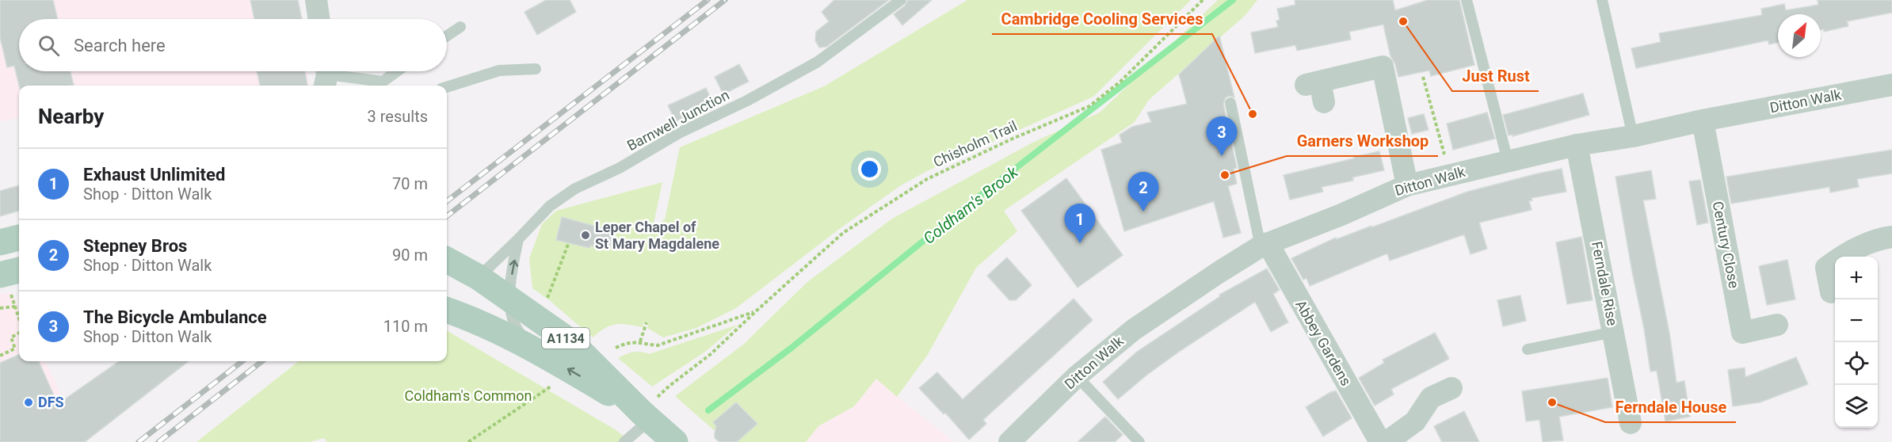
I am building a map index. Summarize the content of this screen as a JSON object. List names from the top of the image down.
{
  "streets": {
    "main road": ["A1134"],
    "street": [
      "Ditton Walk",
      "Century Close",
      "Ferndale Rise",
      "Abbey Gardens"
    ],
    "lane": ["Barnwell Junction"],
    "path": ["Chisholm Trail"]
  },
  "crossings": [
    ["Ditton Walk", "Century Close"],
    ["Ditton Walk", "Ferndale Rise"],
    ["Ditton Walk", "Abbey Gardens"],
    ["Barnwell Junction", "A1134"],
    ["Chisholm Trail", "A1134"]
  ],
  "water": ["Coldham's Brook"],
  "parks": ["Coldham's Common"],
  "places": [
    "Just Rust",
    "Cambridge Cooling Services",
    "Garners Workshop",
    "Leper Chapel of St Mary Magdalene",
    "DFS",
    "Ferndale House"
  ],
  "north": "top right",
  "page": {
    "search": "Search here",
    "heading": ["Nearby", "3 results"],
    "pins": ["3", "2", "1"],
    "list": [
      {
        "mark": "1",
        "name": "Exhaust Unlimited",
        "note": "Shop · Ditton Walk",
        "value": "70 m"
      },
      {
        "mark": "2",
        "name": "Stepney Bros",
        "note": "Shop · Ditton Walk",
        "value": "90 m"
      },
      {
        "mark": "3",
        "name": "The Bicycle Ambulance",
        "note": "Shop · Ditton Walk",
        "value": "110 m"
      }
    ],
    "map_buttons": ["+", "−"]
  }
}
